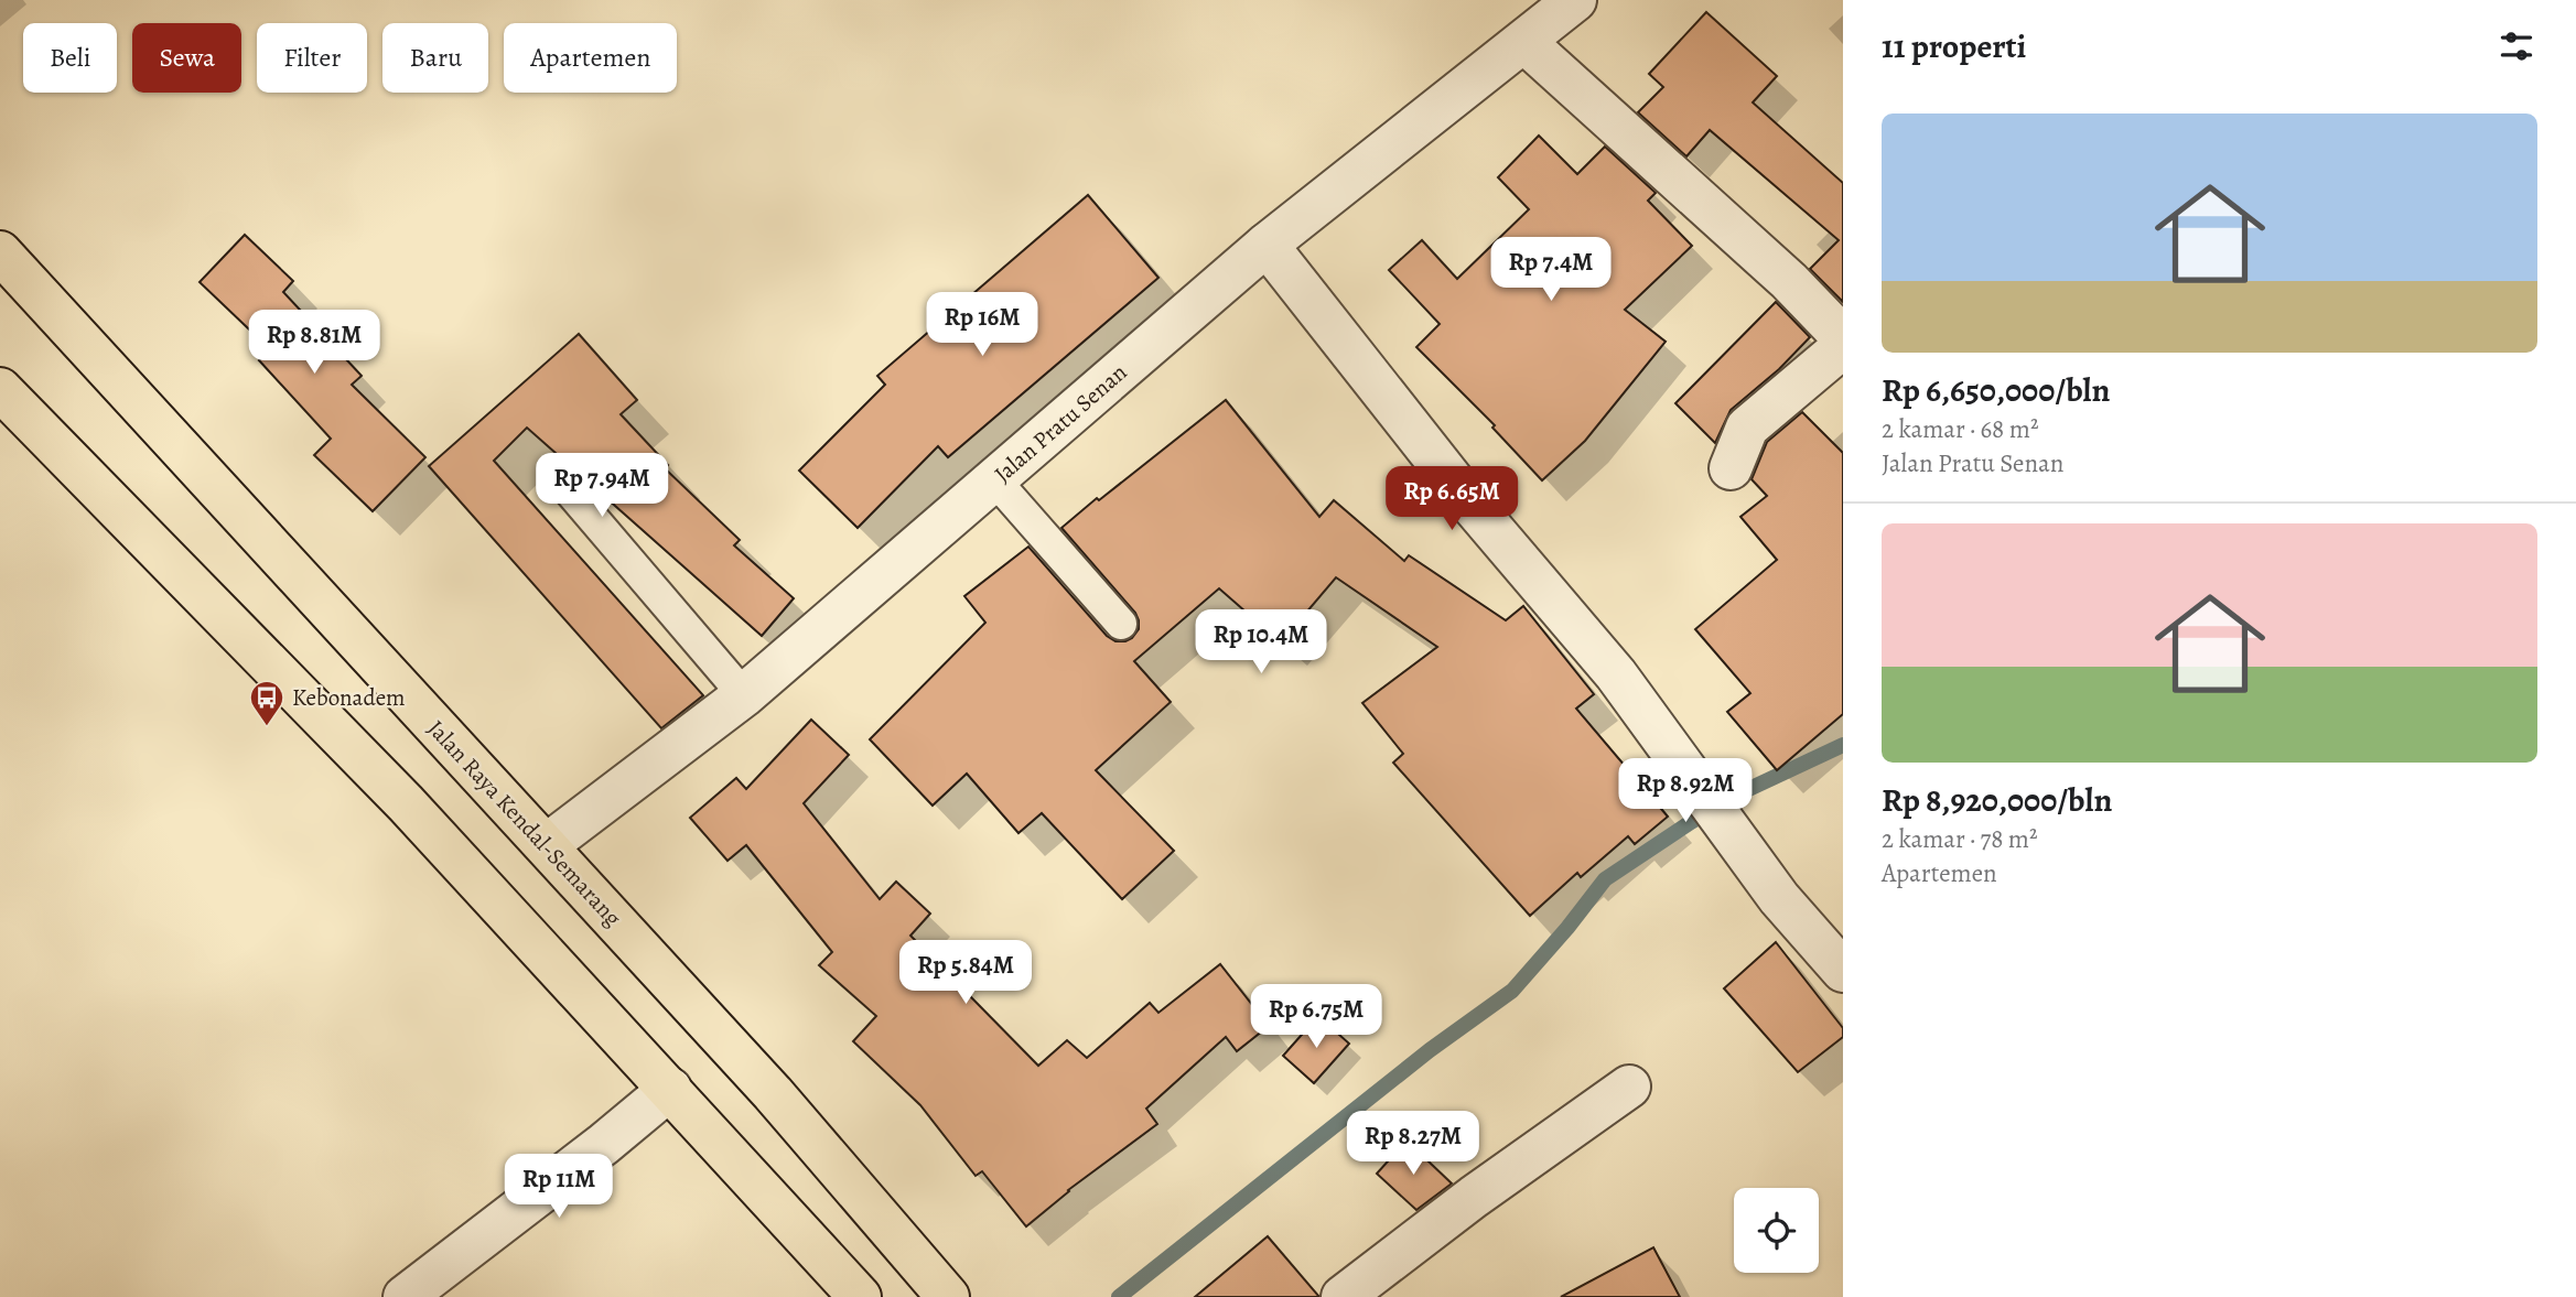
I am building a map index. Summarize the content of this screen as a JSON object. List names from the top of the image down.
{
  "streets": {
    "highway": ["Jalan Raya Kendal-Semarang"],
    "street": ["Jalan Pratu Senan"]
  },
  "crossings": [
    ["Jalan Pratu Senan", "Jalan Raya Kendal-Semarang"]
  ],
  "places": {
    "bus stop": ["Kebonadem"]
  },
  "page": {
    "heading": "11 properti",
    "chip": [
      "Beli",
      "Sewa",
      "Filter",
      "Baru",
      "Apartemen"
    ],
    "list": [
      {
        "name": "Rp 6,650,000/bln",
        "note": "2 kamar · 68 m² · Jalan Pratu Senan"
      },
      {
        "name": "Rp 8,920,000/bln",
        "note": "2 kamar · 78 m² · Apartemen"
      }
    ],
    "price": [
      "Rp 7.4M",
      "Rp 16M",
      "Rp 8.81M",
      "Rp 7.94M",
      "Rp 6.65M",
      "Rp 10.4M",
      "Rp 8.92M",
      "Rp 5.84M",
      "Rp 6.75M",
      "Rp 8.27M",
      "Rp 11M"
    ]
  }
}
